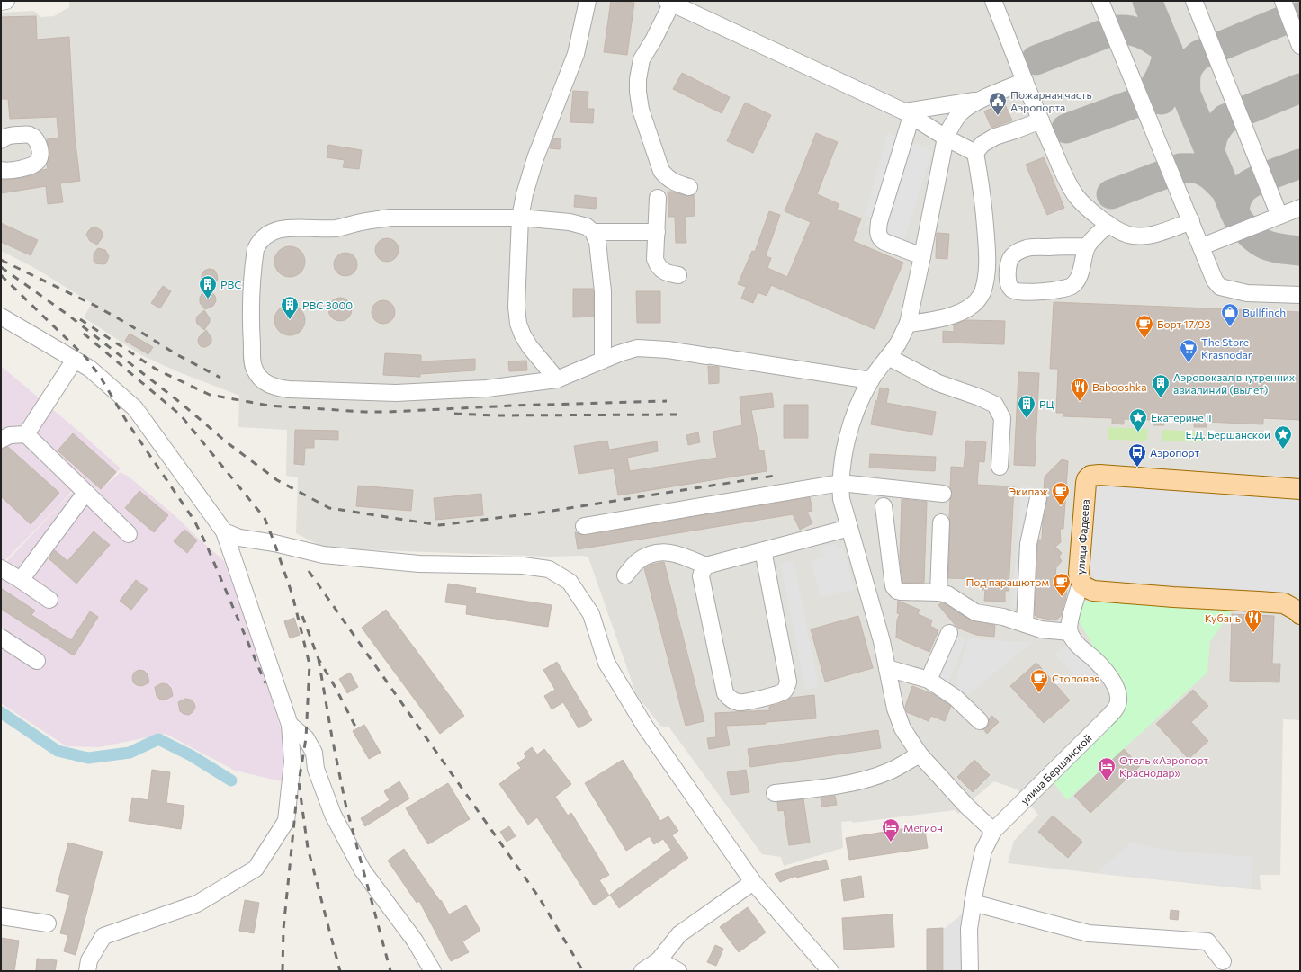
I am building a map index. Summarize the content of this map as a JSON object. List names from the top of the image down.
{
  "streets": {
    "main road": ["улица Фадеева"],
    "street": ["улица Бершанской"]
  },
  "places": {
    "public building": ["Пожарная часть Аэропорта"],
    "building": [
      "РВС",
      "РВС 3000",
      "Аэровокзал внутренних авиалиний (вылет)",
      "РЦ"
    ],
    "shop": ["Bullfinch"],
    "cafe": [
      "Борт 17/93",
      "Экипаж",
      "Под парашютом",
      "Столовая"
    ],
    "supermarket": ["The Store Krasnodar"],
    "restaurant": ["Babooshka", "Кубань"],
    "place": ["Екатерине II", "Е.Д. Бершанской"],
    "bus stop": ["Аэропорт"],
    "hotel": ["Отель «Аэропорт Краснодар»", "Мегион"]
  }
}
